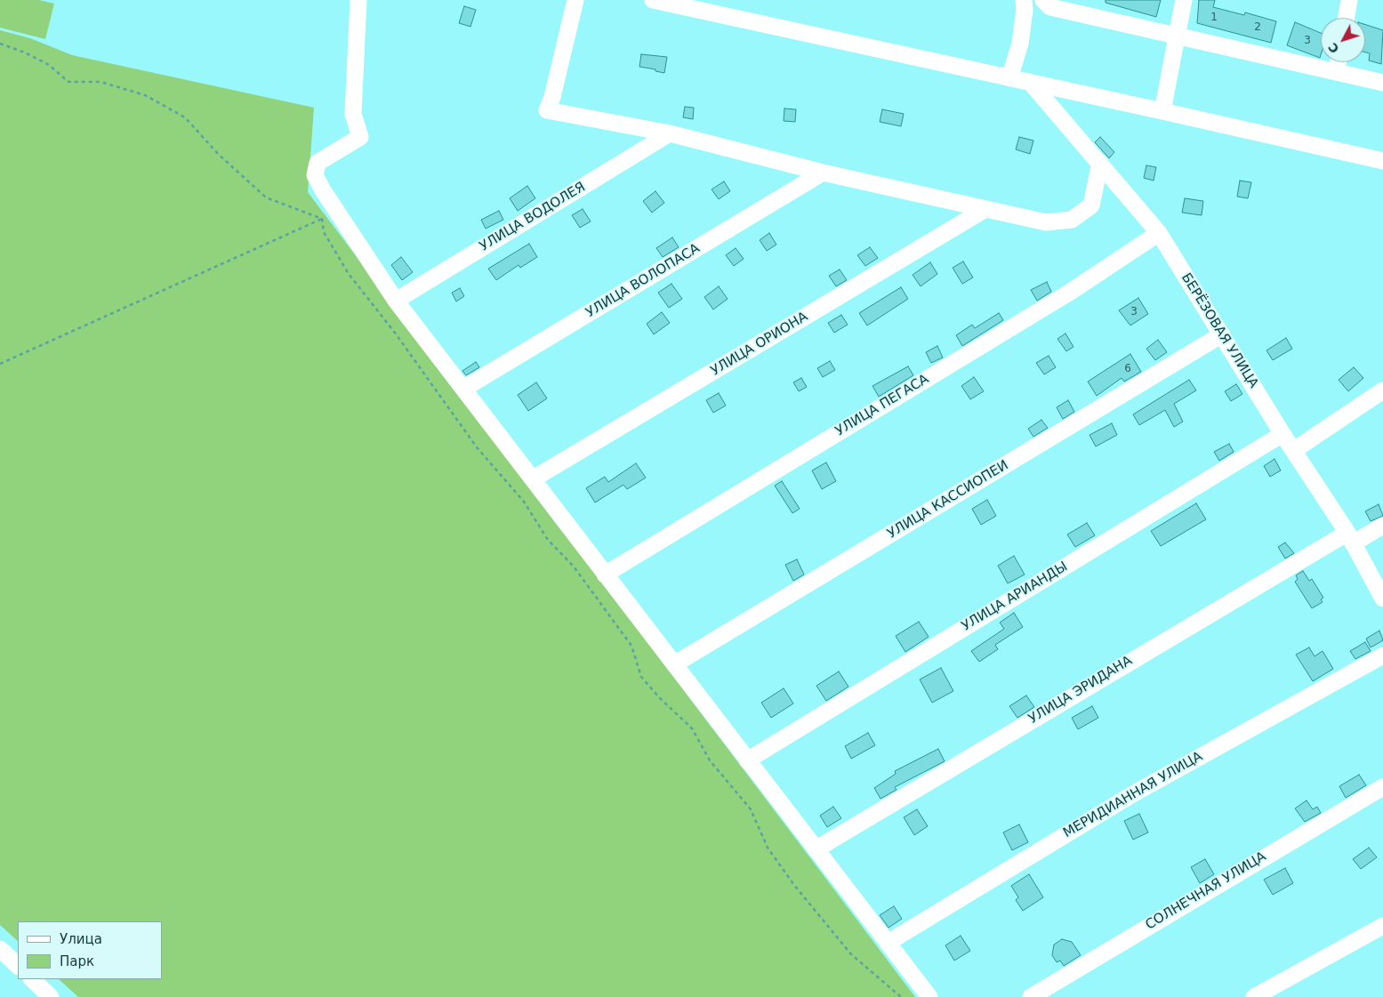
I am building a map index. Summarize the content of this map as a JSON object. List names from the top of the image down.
{
  "streets": {
    "street": [
      "УЛИЦА ВОДОЛЕЯ",
      "УЛИЦА ВОЛОПАСА",
      "БЕРЁЗОВАЯ УЛИЦА",
      "УЛИЦА ОРИОНА",
      "УЛИЦА ПЕГАСА",
      "УЛИЦА КАССИОПЕИ",
      "УЛИЦА АРИАНДЫ",
      "УЛИЦА ЭРИДАНА",
      "МЕРИДИАННАЯ УЛИЦА",
      "СОЛНЕЧНАЯ УЛИЦА"
    ]
  },
  "crossings": [
    ["БЕРЁЗОВАЯ УЛИЦА", "УЛИЦА ПЕГАСА"],
    ["БЕРЁЗОВАЯ УЛИЦА", "УЛИЦА КАССИОПЕИ"],
    ["БЕРЁЗОВАЯ УЛИЦА", "УЛИЦА АРИАНДЫ"],
    ["БЕРЁЗОВАЯ УЛИЦА", "УЛИЦА ЭРИДАНА"]
  ],
  "house_numbers": [
    "1",
    "2",
    "3",
    "3",
    "6"
  ],
  "legend": ["Улица", "Парк"],
  "north": "bottom left"
}
